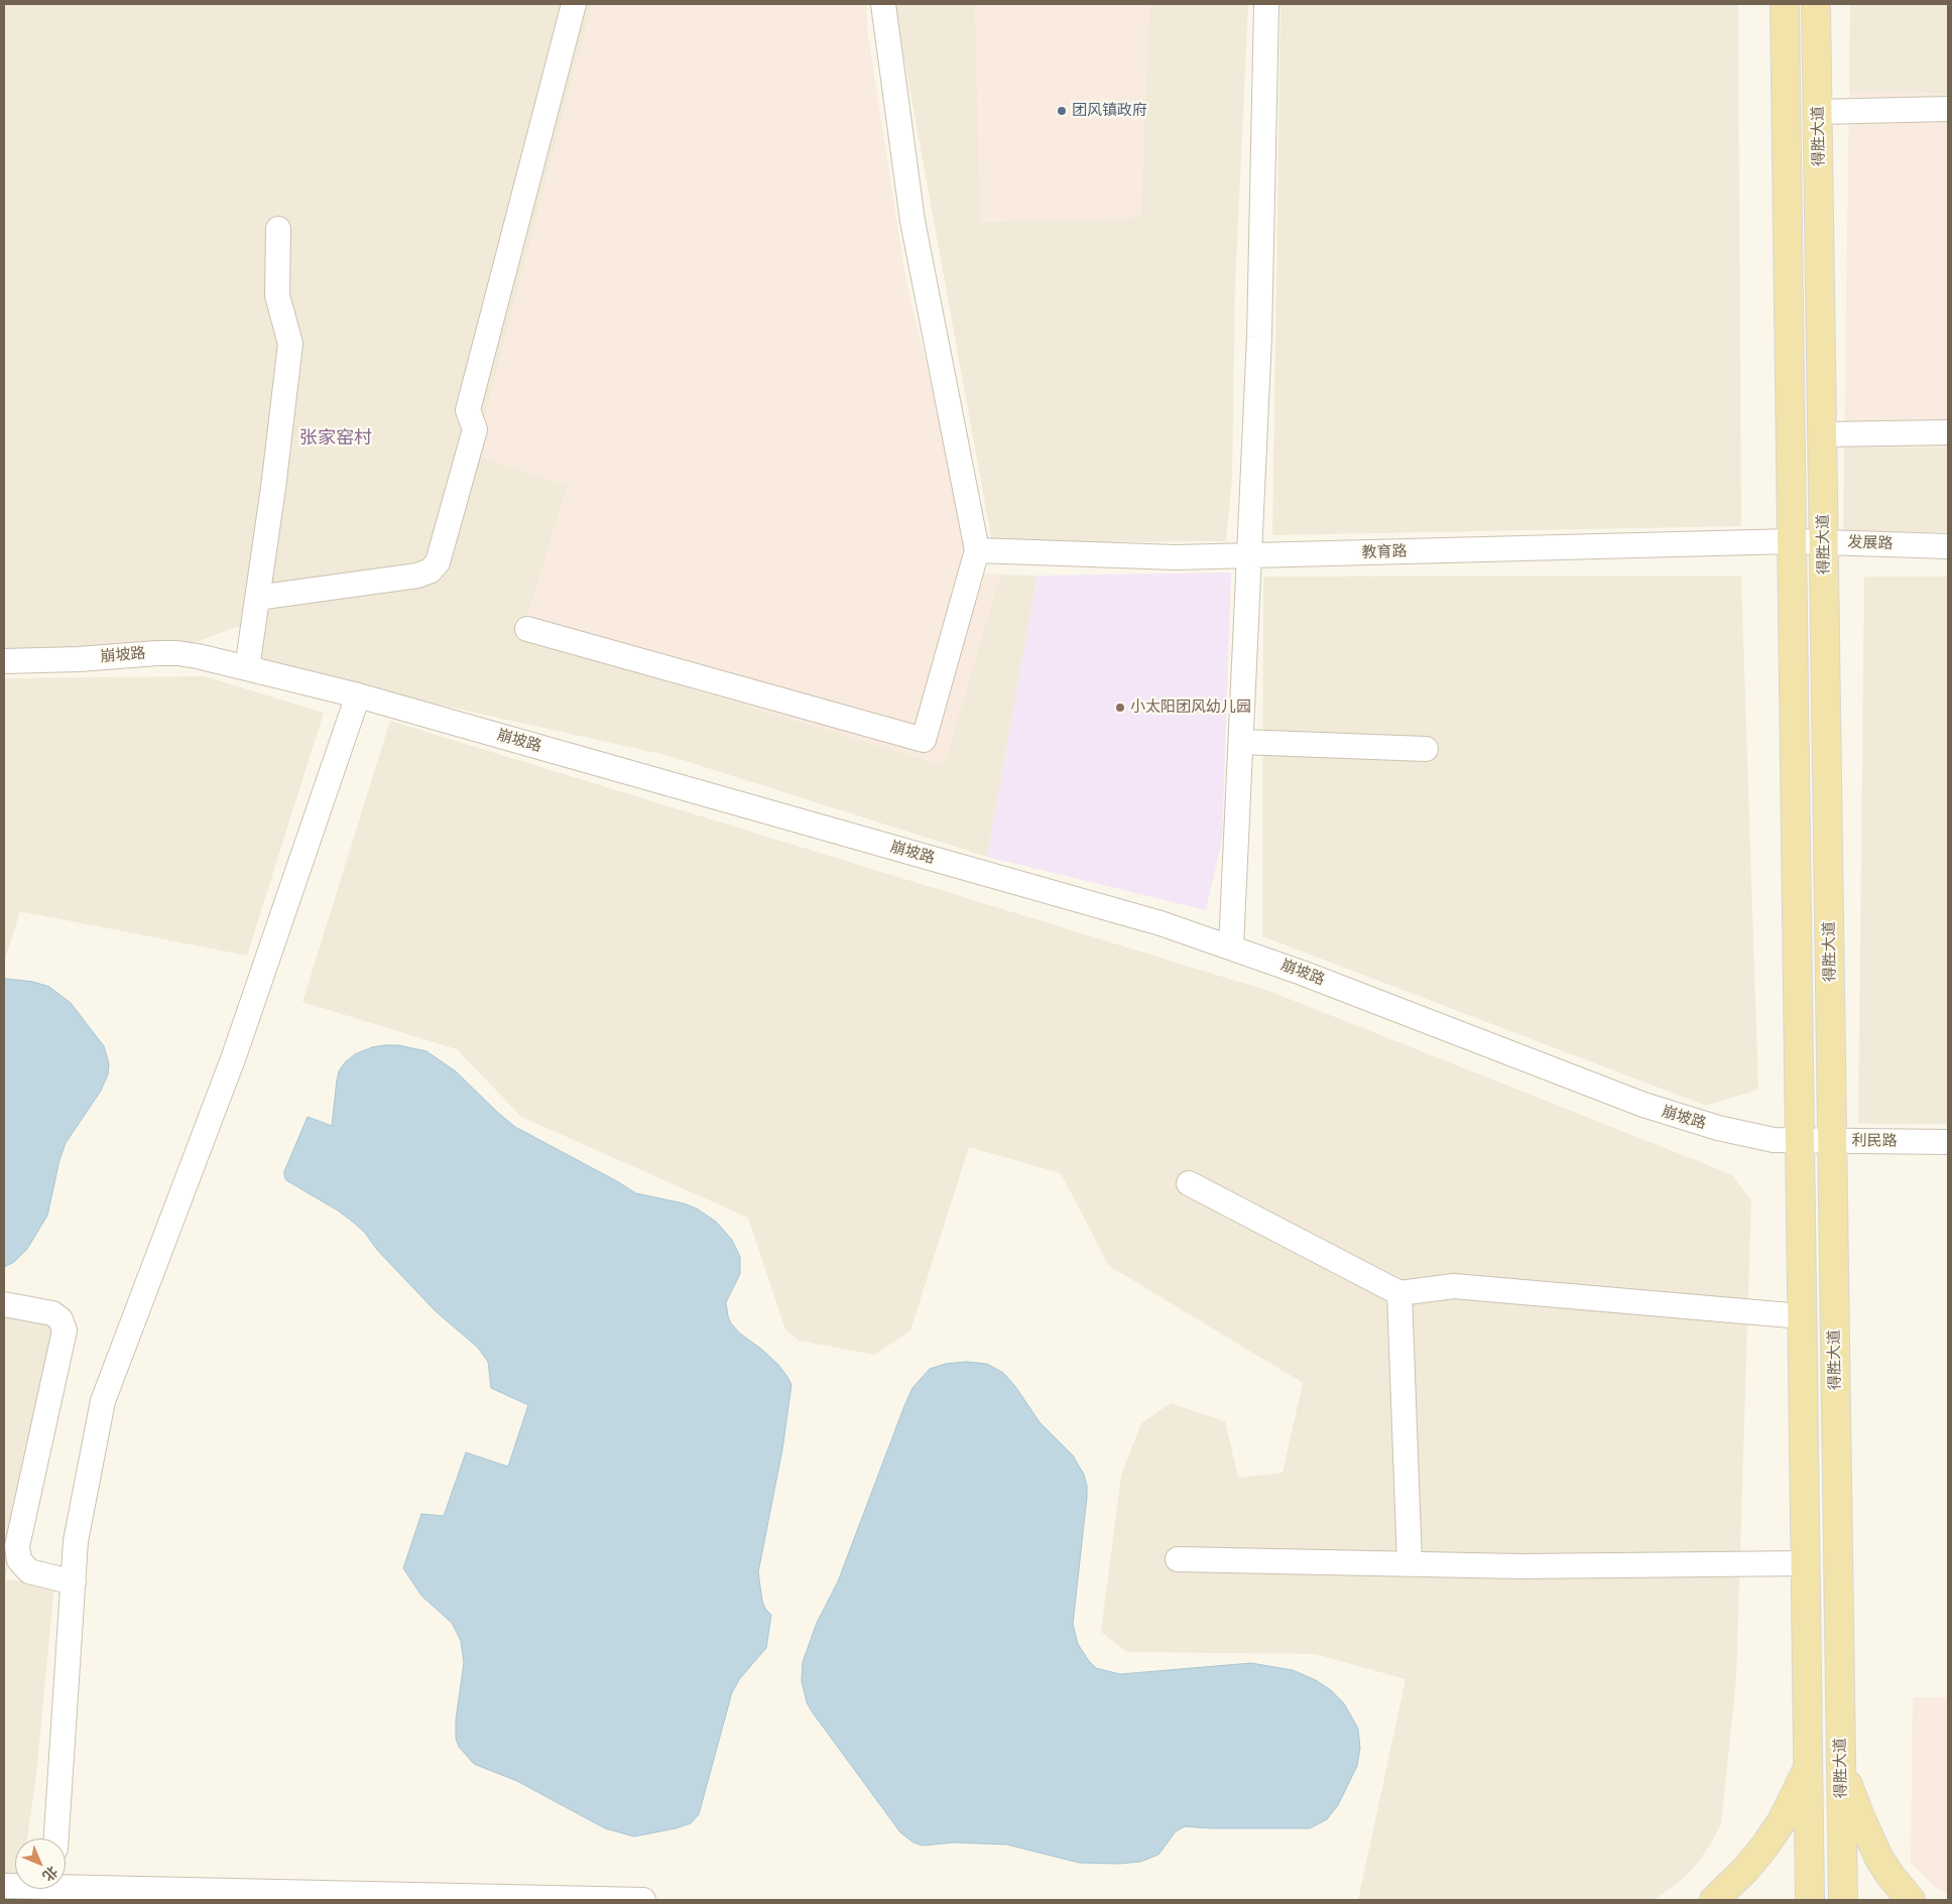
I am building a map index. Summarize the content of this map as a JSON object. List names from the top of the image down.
{
  "streets": {
    "main road": ["得胜大道"],
    "street": [
      "发展路",
      "教育路",
      "崩坡路",
      "利民路"
    ]
  },
  "crossings": [
    ["得胜大道", "发展路"],
    ["得胜大道", "教育路"],
    ["得胜大道", "崩坡路"],
    ["得胜大道", "利民路"],
    ["发展路", "教育路"],
    ["崩坡路", "利民路"]
  ],
  "districts": ["张家窑村"],
  "places": ["团风镇政府", "小太阳团风幼儿园"],
  "north": "bottom right"
}
